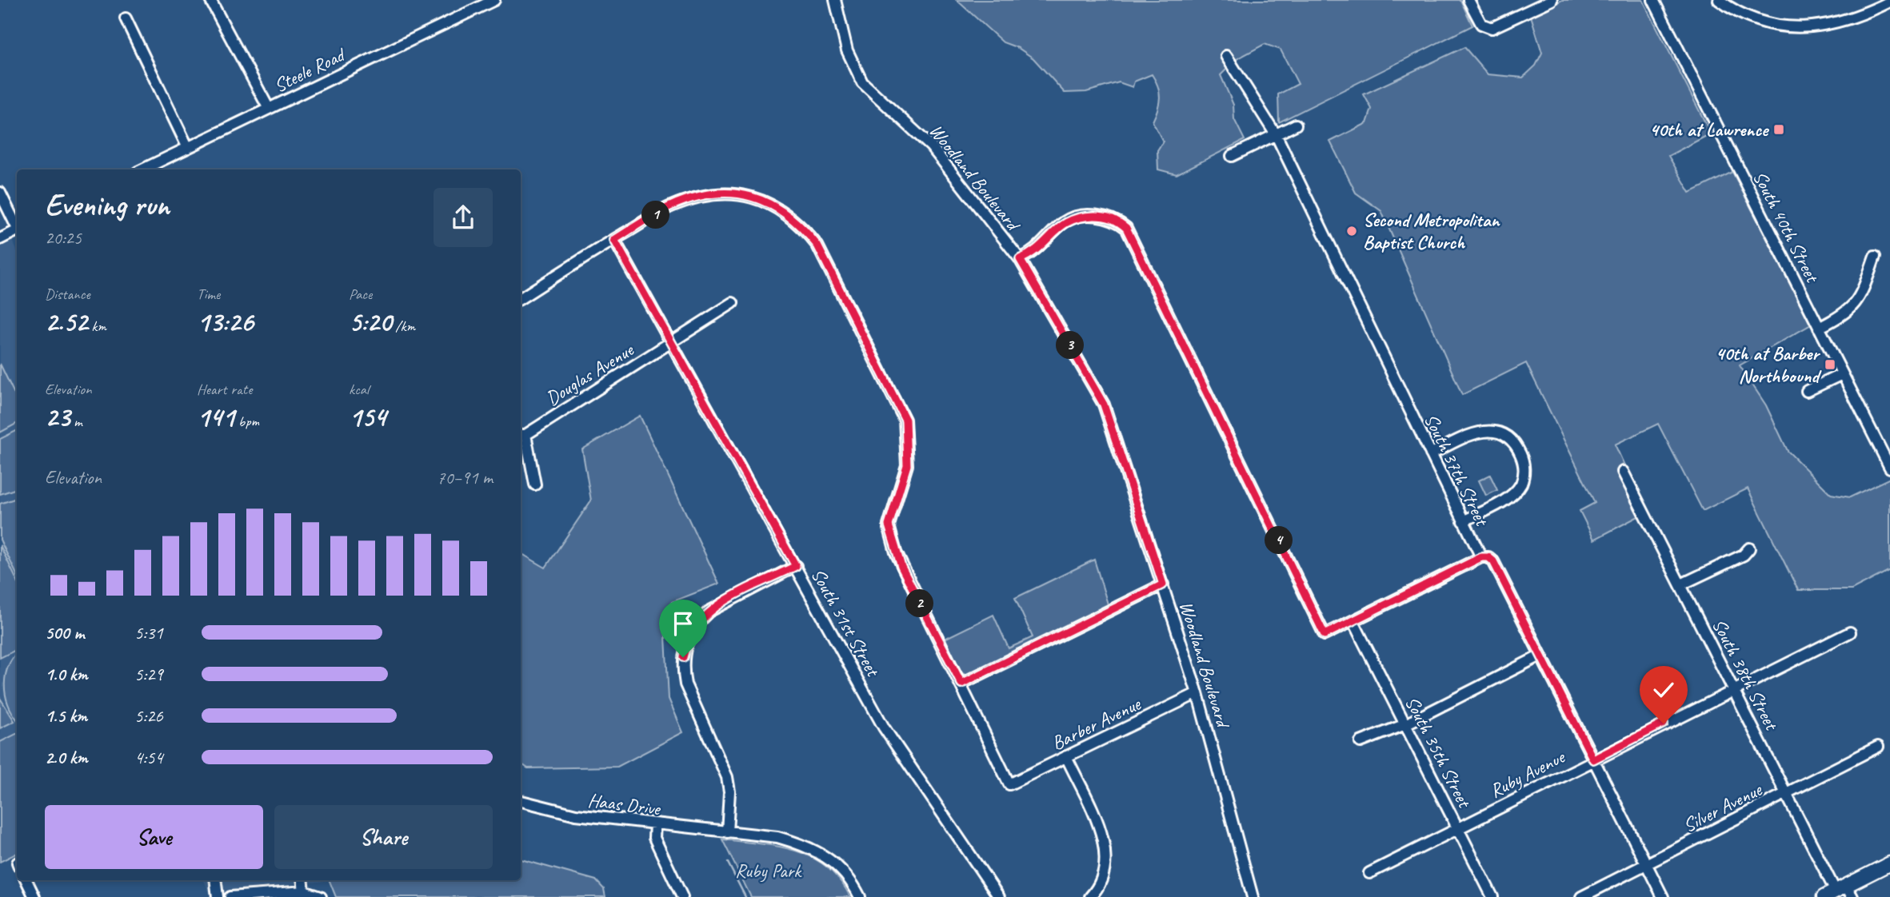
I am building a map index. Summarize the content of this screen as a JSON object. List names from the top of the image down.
{
  "streets": {
    "street": [
      "Steele Road",
      "Woodland Boulevard",
      "South 40th Street",
      "Douglas Avenue",
      "South 37th Street",
      "South 31st Street",
      "South 38th Street",
      "Barber Avenue",
      "South 35th Street",
      "Ruby Avenue",
      "Haas Drive",
      "Silver Avenue"
    ]
  },
  "crossings": [
    ["Woodland Boulevard", "Barber Avenue"],
    ["Douglas Avenue", "South 31st Street"],
    ["South 37th Street", "Ruby Avenue"],
    ["South 37th Street", "Silver Avenue"],
    ["South 38th Street", "Ruby Avenue"],
    ["South 38th Street", "Silver Avenue"],
    ["South 35th Street", "Ruby Avenue"]
  ],
  "parks": ["Ruby Park"],
  "places": {
    "transit": ["40th at Lawrence", "40th at Barber Northbound"],
    "other": ["Second Metropolitan Baptist Church"]
  },
  "page": {
    "heading": ["Evening run", "20:25"],
    "pins": [
      "1",
      "3",
      "4",
      "2"
    ],
    "stats": [
      ["Distance", "2.52 km"],
      ["Time", "13:26"],
      ["Pace", "5:20 /km"],
      ["Elevation", "23 m"],
      ["Heart rate", "141 bpm"],
      ["kcal", "154"]
    ],
    "chart": ["Elevation", "70–91 m"],
    "list": [
      {
        "name": "500 m",
        "note": "5:31"
      },
      {
        "name": "1.0 km",
        "note": "5:29"
      },
      {
        "name": "1.5 km",
        "note": "5:26"
      },
      {
        "name": "2.0 km",
        "note": "4:54"
      }
    ],
    "buttons": ["Save", "Share"]
  }
}
